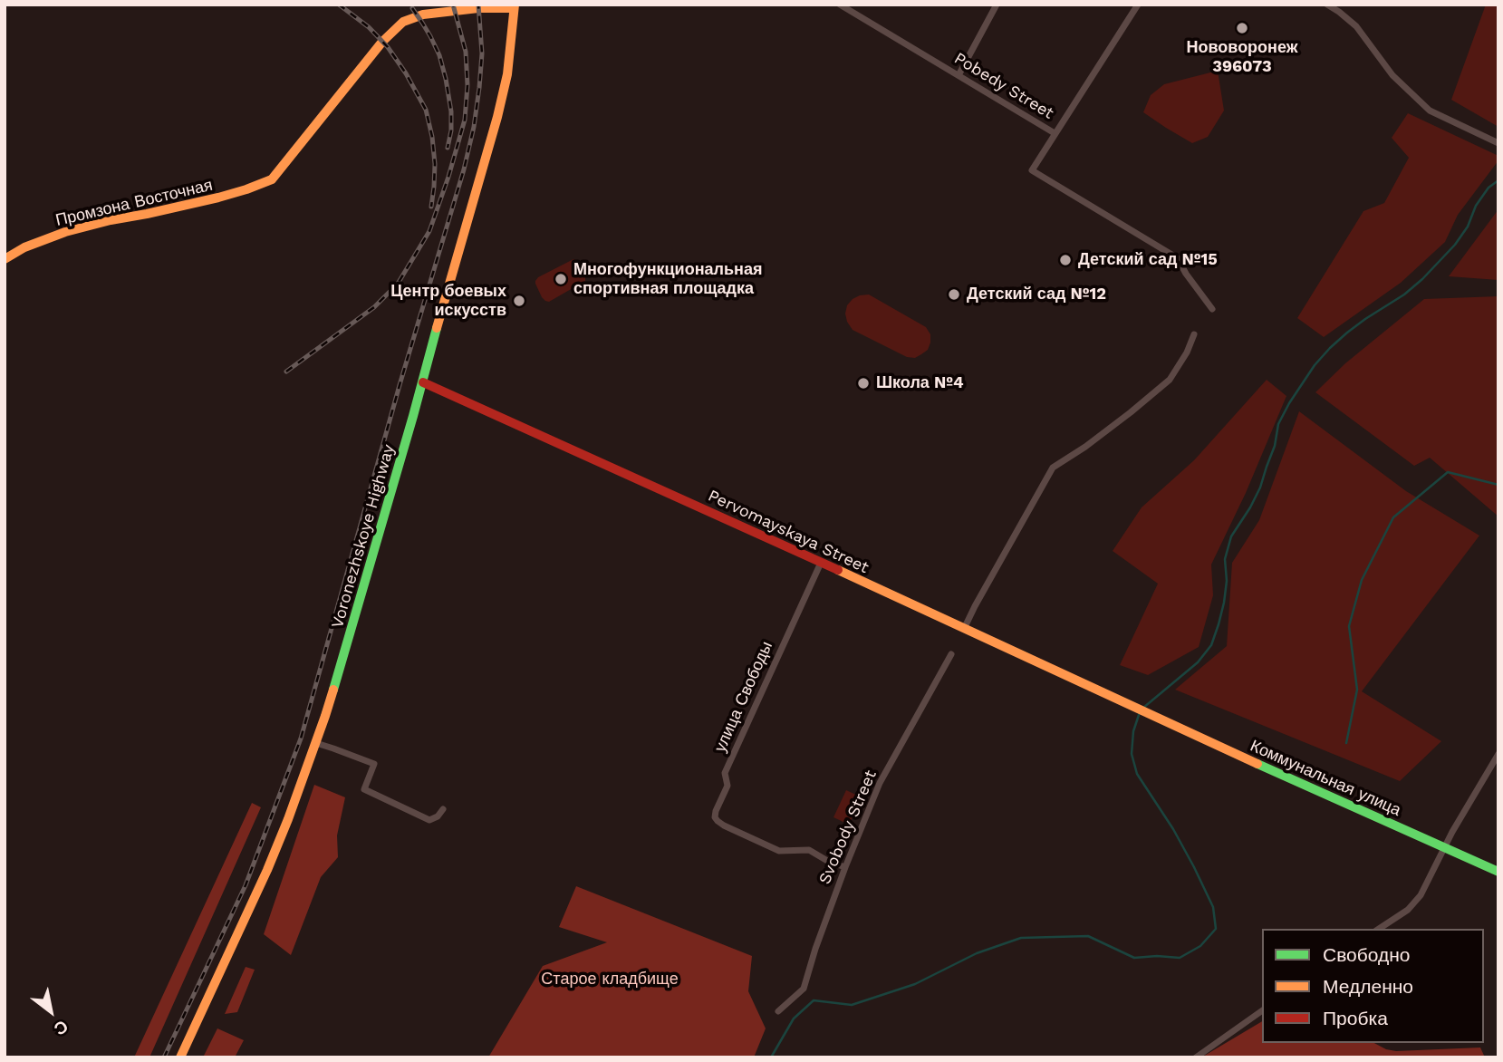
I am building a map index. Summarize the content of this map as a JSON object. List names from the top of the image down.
{
  "streets": {
    "street": [
      "Pobedy Street",
      "Промзона Восточная",
      "Pervomayskaya Street",
      "Voronezhskoye Highway",
      "улица Свободы",
      "Коммунальная улица",
      "Svobody Street"
    ]
  },
  "crossings": [
    ["Промзона Восточная", "Voronezhskoye Highway"],
    ["Pervomayskaya Street", "Voronezhskoye Highway"],
    ["Pervomayskaya Street", "улица Свободы"],
    ["Pervomayskaya Street", "Коммунальная улица"],
    ["улица Свободы", "Svobody Street"]
  ],
  "parks": ["Старое кладбище"],
  "places": [
    "Нововоронеж 396073",
    "Детский сад №15",
    "Многофункциональная спортивная площадка",
    "Детский сад №12",
    "Центр боевых искусств",
    "Школа №4"
  ],
  "legend": ["Свободно", "Медленно", "Пробка"],
  "north": "bottom right"
}
